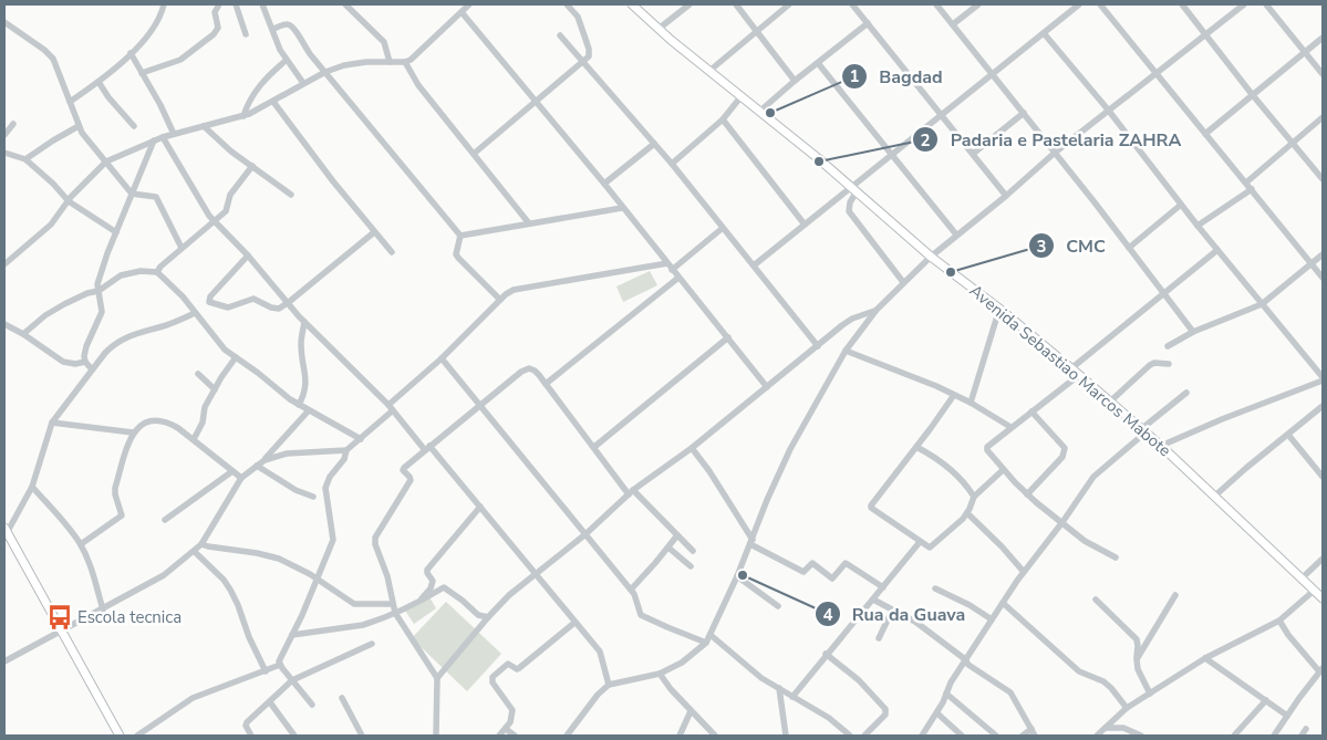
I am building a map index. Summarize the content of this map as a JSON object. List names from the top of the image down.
{
  "streets": {
    "main road": ["Avenida Sebastiao Marcos Mabote"]
  },
  "places": {
    "other": [
      "Bagdad",
      "Padaria e Pastelaria ZAHRA",
      "CMC",
      "Rua da Guava"
    ],
    "bus stop": ["Escola tecnica"]
  }
}
